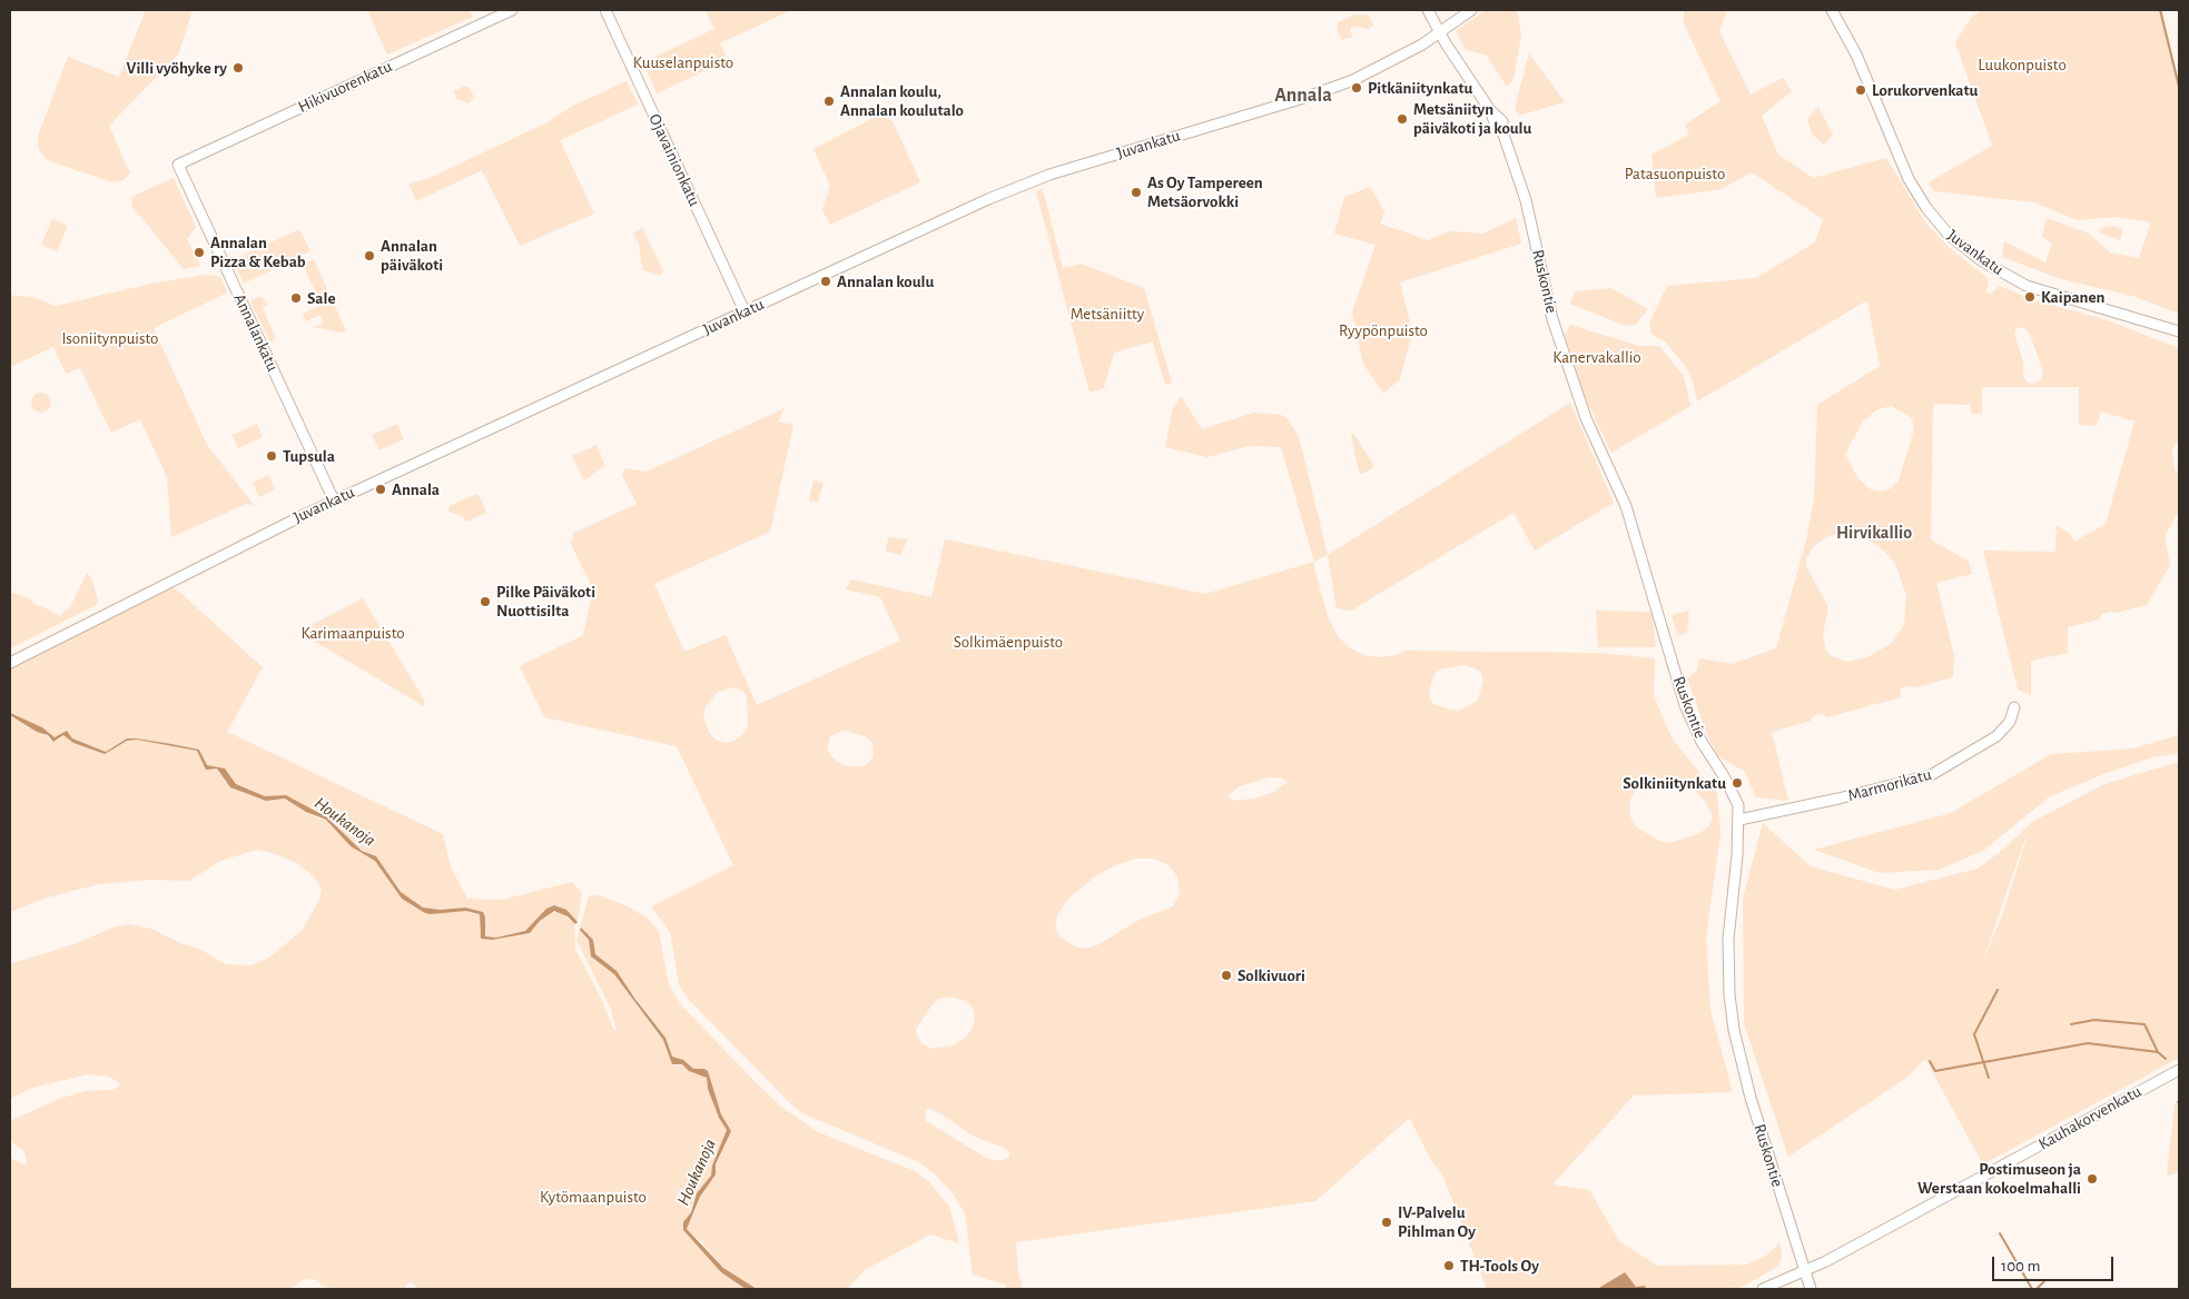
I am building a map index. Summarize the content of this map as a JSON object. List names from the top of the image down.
{
  "streets": {
    "main road": [
      "Hikivuorenkatu",
      "Juvankatu",
      "Ojavainionkatu",
      "Ruskontie",
      "Annalankatu",
      "Marmorikatu",
      "Kauhakorvenkatu"
    ]
  },
  "crossings": [
    ["Hikivuorenkatu", "Annalankatu"],
    ["Juvankatu", "Ojavainionkatu"],
    ["Juvankatu", "Ruskontie"],
    ["Juvankatu", "Annalankatu"],
    ["Ruskontie", "Marmorikatu"],
    ["Ruskontie", "Kauhakorvenkatu"]
  ],
  "districts": ["Annala", "Hirvikallio"],
  "water": ["Houkanoja"],
  "parks": [
    "Kuuselanpuisto",
    "Luukonpuisto",
    "Patasuonpuisto",
    "Metsäniitty",
    "Ryypönpuisto",
    "Isoniitynpuisto",
    "Kanervakallio",
    "Karimaanpuisto",
    "Solkimäenpuisto",
    "Kytömaanpuisto"
  ],
  "places": [
    "Villi vyöhyke ry",
    "Pitkäniitynkatu",
    "Lorukorvenkatu",
    "Annalan koulu, Annalan koulutalo",
    "Metsäniityn päiväkoti ja koulu",
    "As Oy Tampereen Metsäorvokki",
    "Annalan Pizza & Kebab",
    "Annalan päiväkoti",
    "Annalan koulu",
    "Kaipanen",
    "Sale",
    "Tupsula",
    "Annala",
    "Pilke Päiväkoti Nuottisilta",
    "Solkiniitynkatu",
    "Solkivuori",
    "Postimuseon ja Werstaan kokoelmahalli",
    "IV-Palvelu Pihlman Oy",
    "TH-Tools Oy"
  ],
  "scale_bar": "100 m"
}
